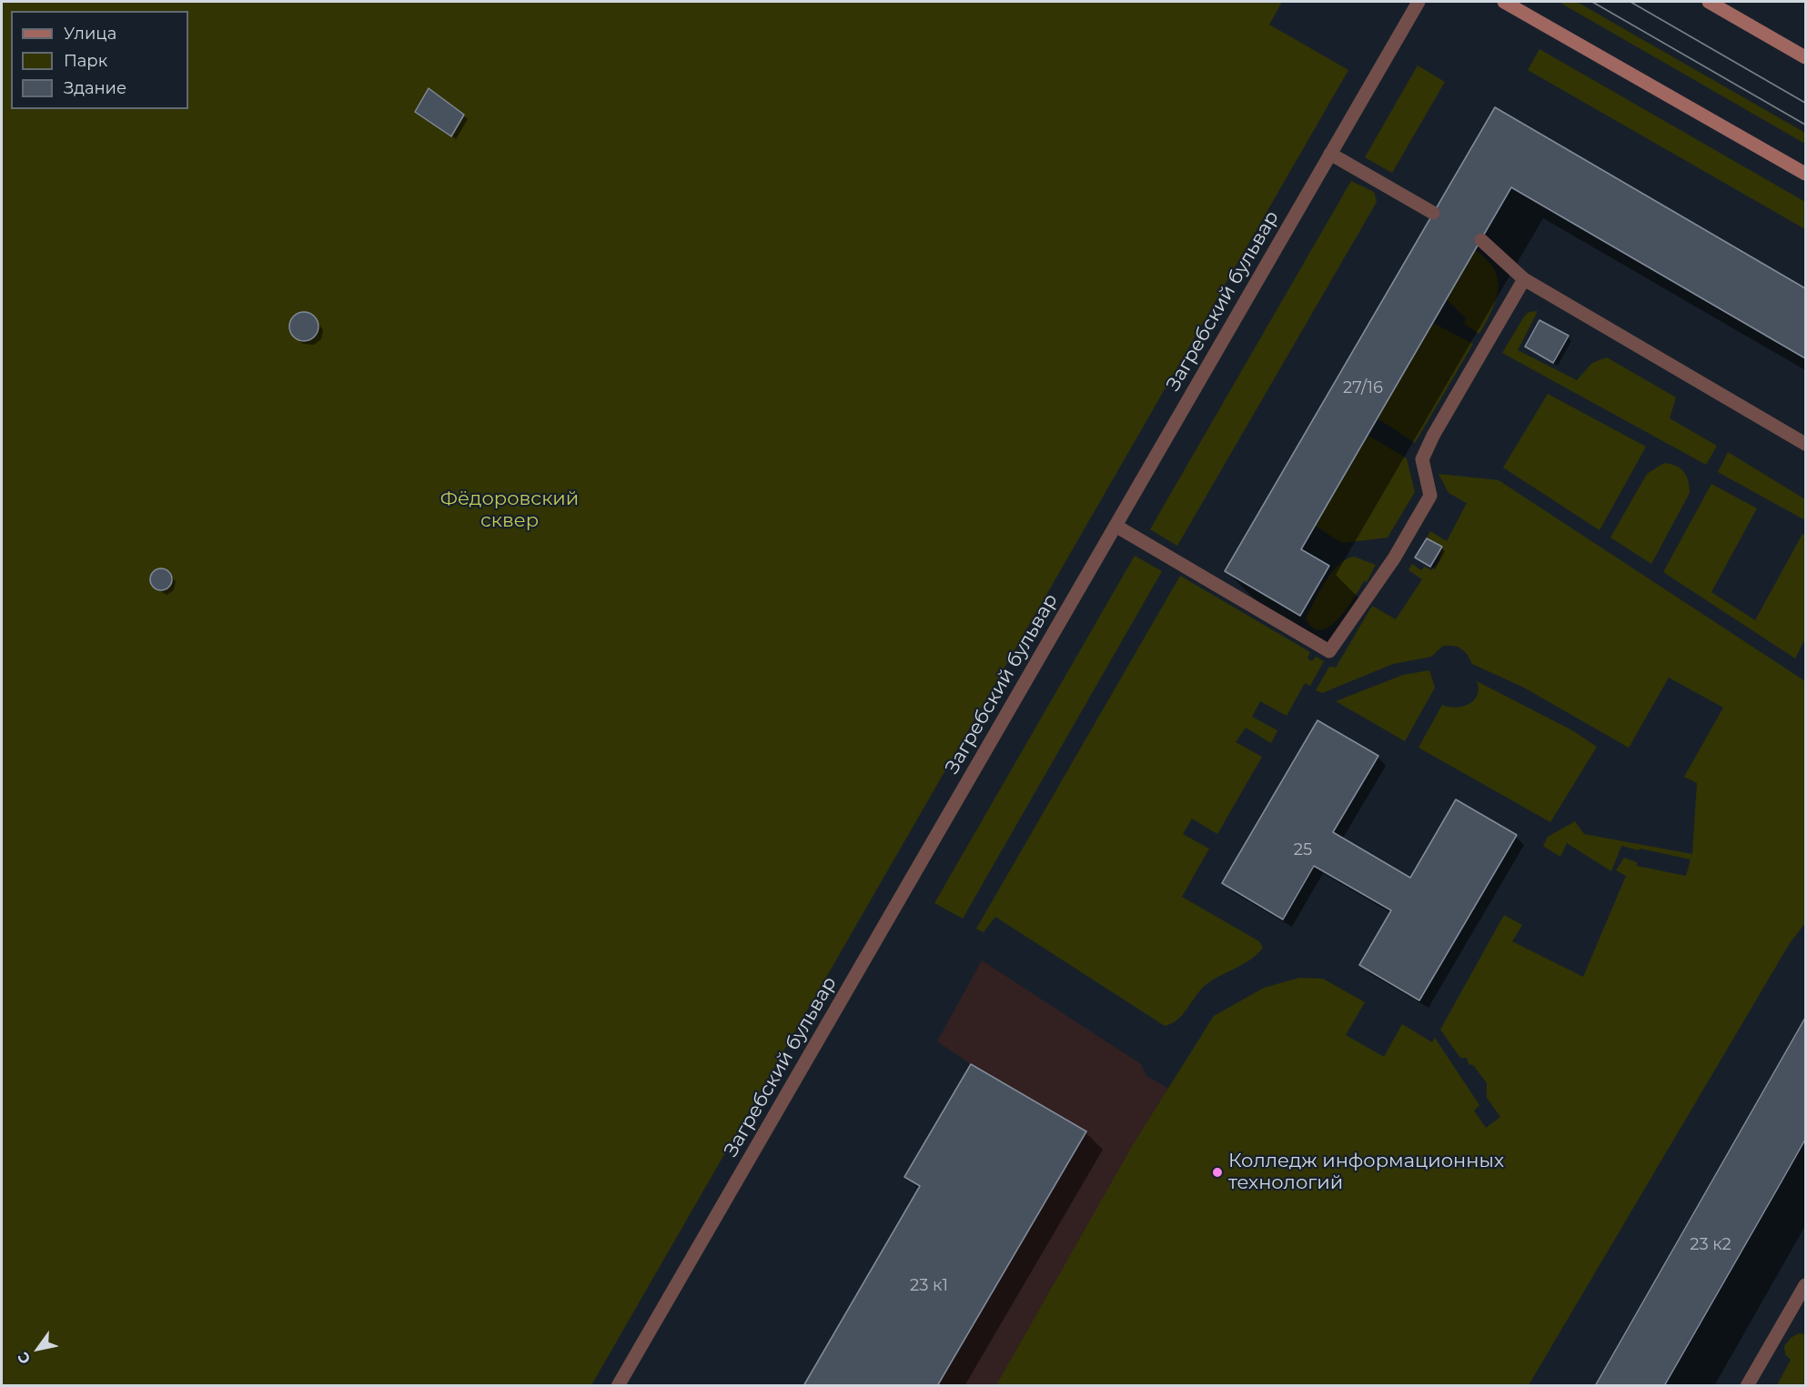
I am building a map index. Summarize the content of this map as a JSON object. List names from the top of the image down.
{
  "streets": {
    "street": ["Загребский бульвар"]
  },
  "parks": ["Фёдоровский сквер"],
  "places": ["Колледж информационных технологий"],
  "house_numbers": [
    "27/16",
    "25",
    "23 к2",
    "23 к1"
  ],
  "legend": ["Улица", "Парк", "Здание"],
  "north": "bottom left"
}
